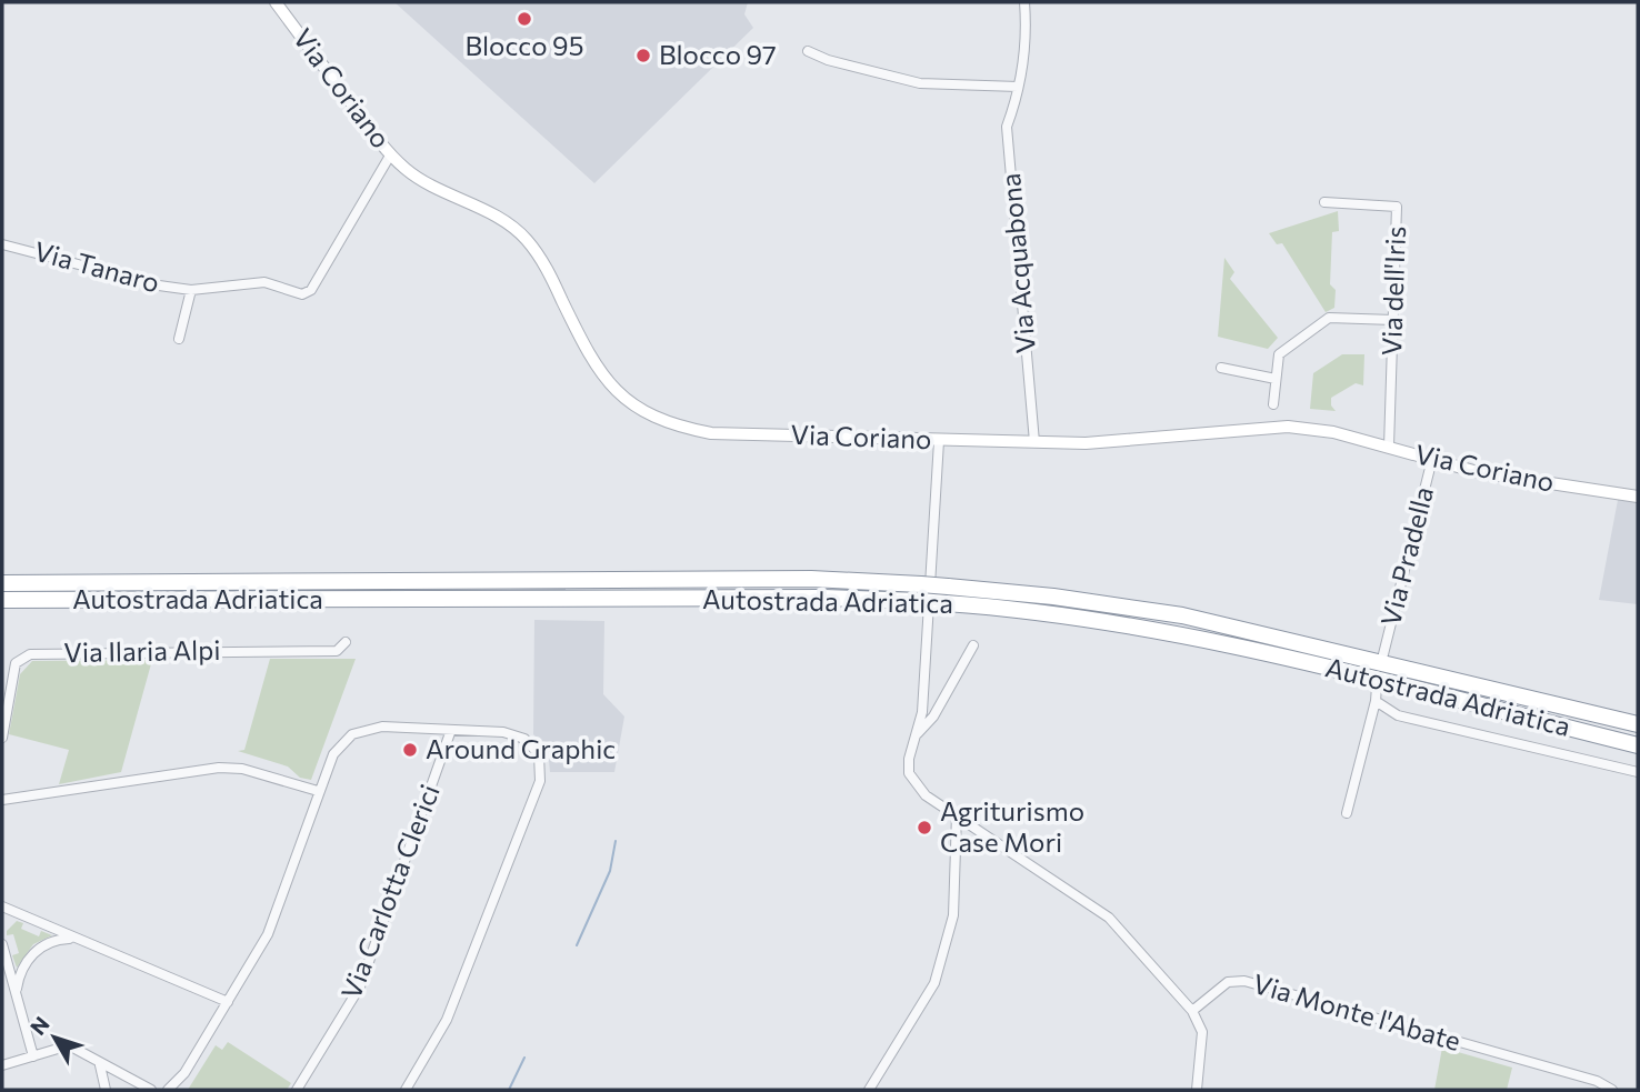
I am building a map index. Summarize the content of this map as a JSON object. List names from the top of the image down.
{
  "streets": {
    "highway": ["Autostrada Adriatica"],
    "main road": ["Via Coriano"],
    "street": [
      "Via Acquabona",
      "Via Tanaro",
      "Via dell'Iris",
      "Via Pradella",
      "Via Ilaria Alpi",
      "Via Carlotta Clerici",
      "Via Monte l'Abate"
    ]
  },
  "crossings": [
    ["Via Coriano", "Via Acquabona"],
    ["Via Coriano", "Via Tanaro"],
    ["Via Coriano", "Via dell'Iris"],
    ["Via Coriano", "Via Pradella"]
  ],
  "places": [
    "Blocco 95",
    "Blocco 97",
    "Around Graphic",
    "Agriturismo Case Mori"
  ],
  "north": "top left"
}
